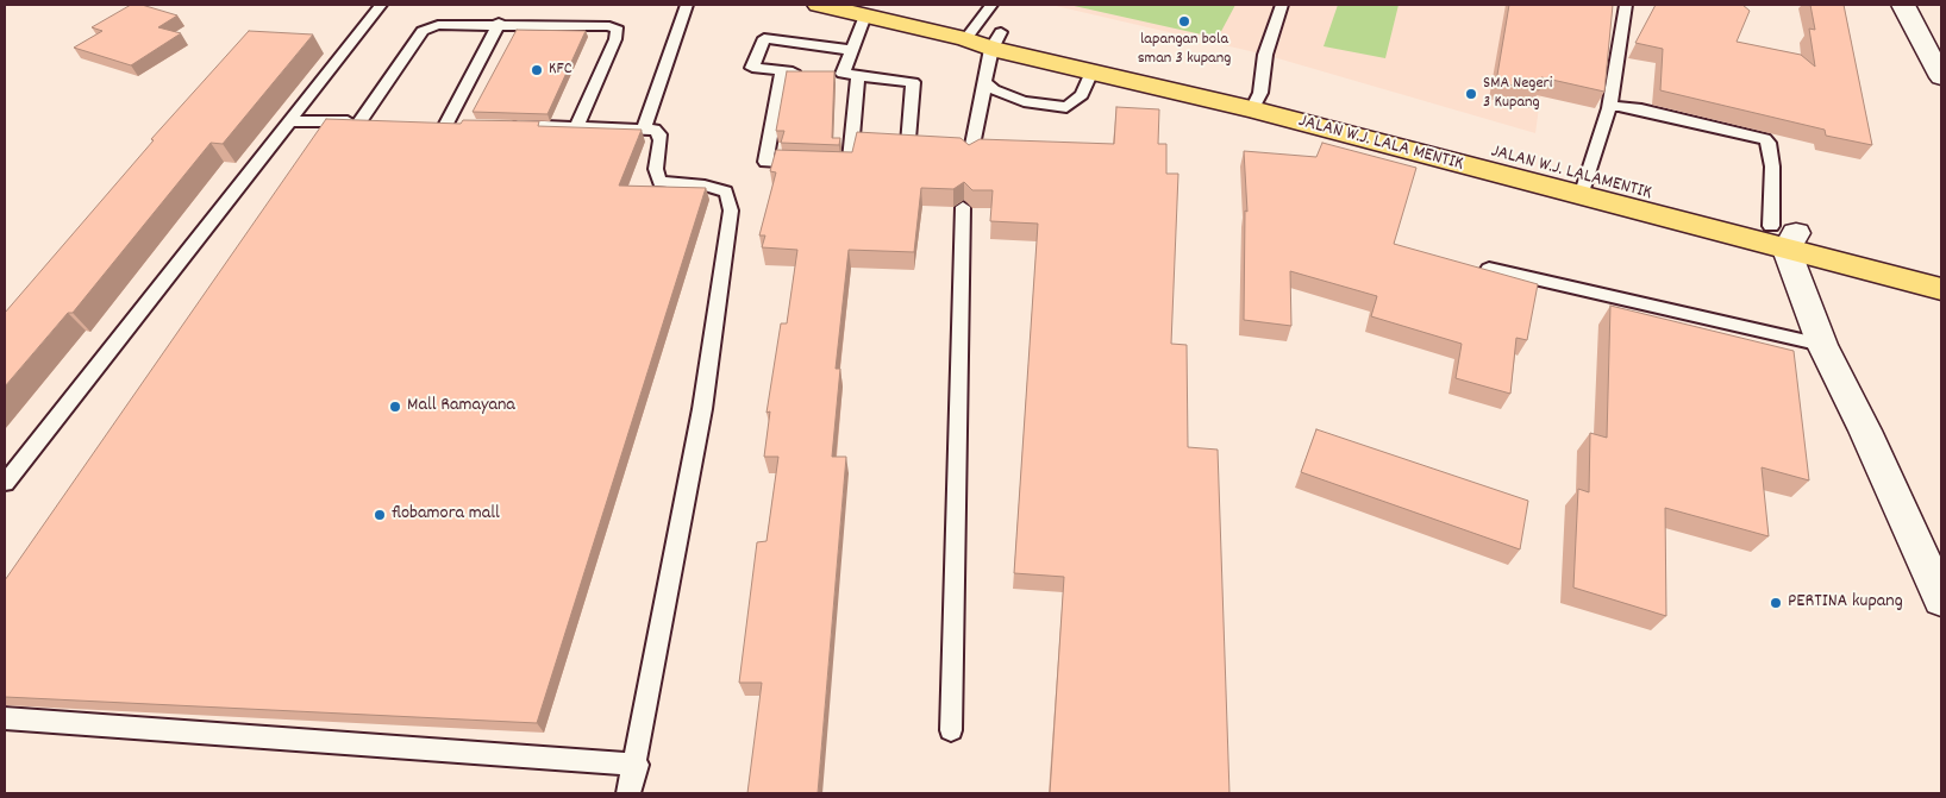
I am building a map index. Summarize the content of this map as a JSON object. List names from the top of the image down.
{
  "streets": {
    "main road": ["JALAN W.J. LALA MENTIK"]
  },
  "places": [
    "lapangan bola sman 3 kupang",
    "KFC",
    "SMA Negeri 3 Kupang",
    "Mall Ramayana",
    "flobamora mall",
    "PERTINA kupang"
  ]
}
